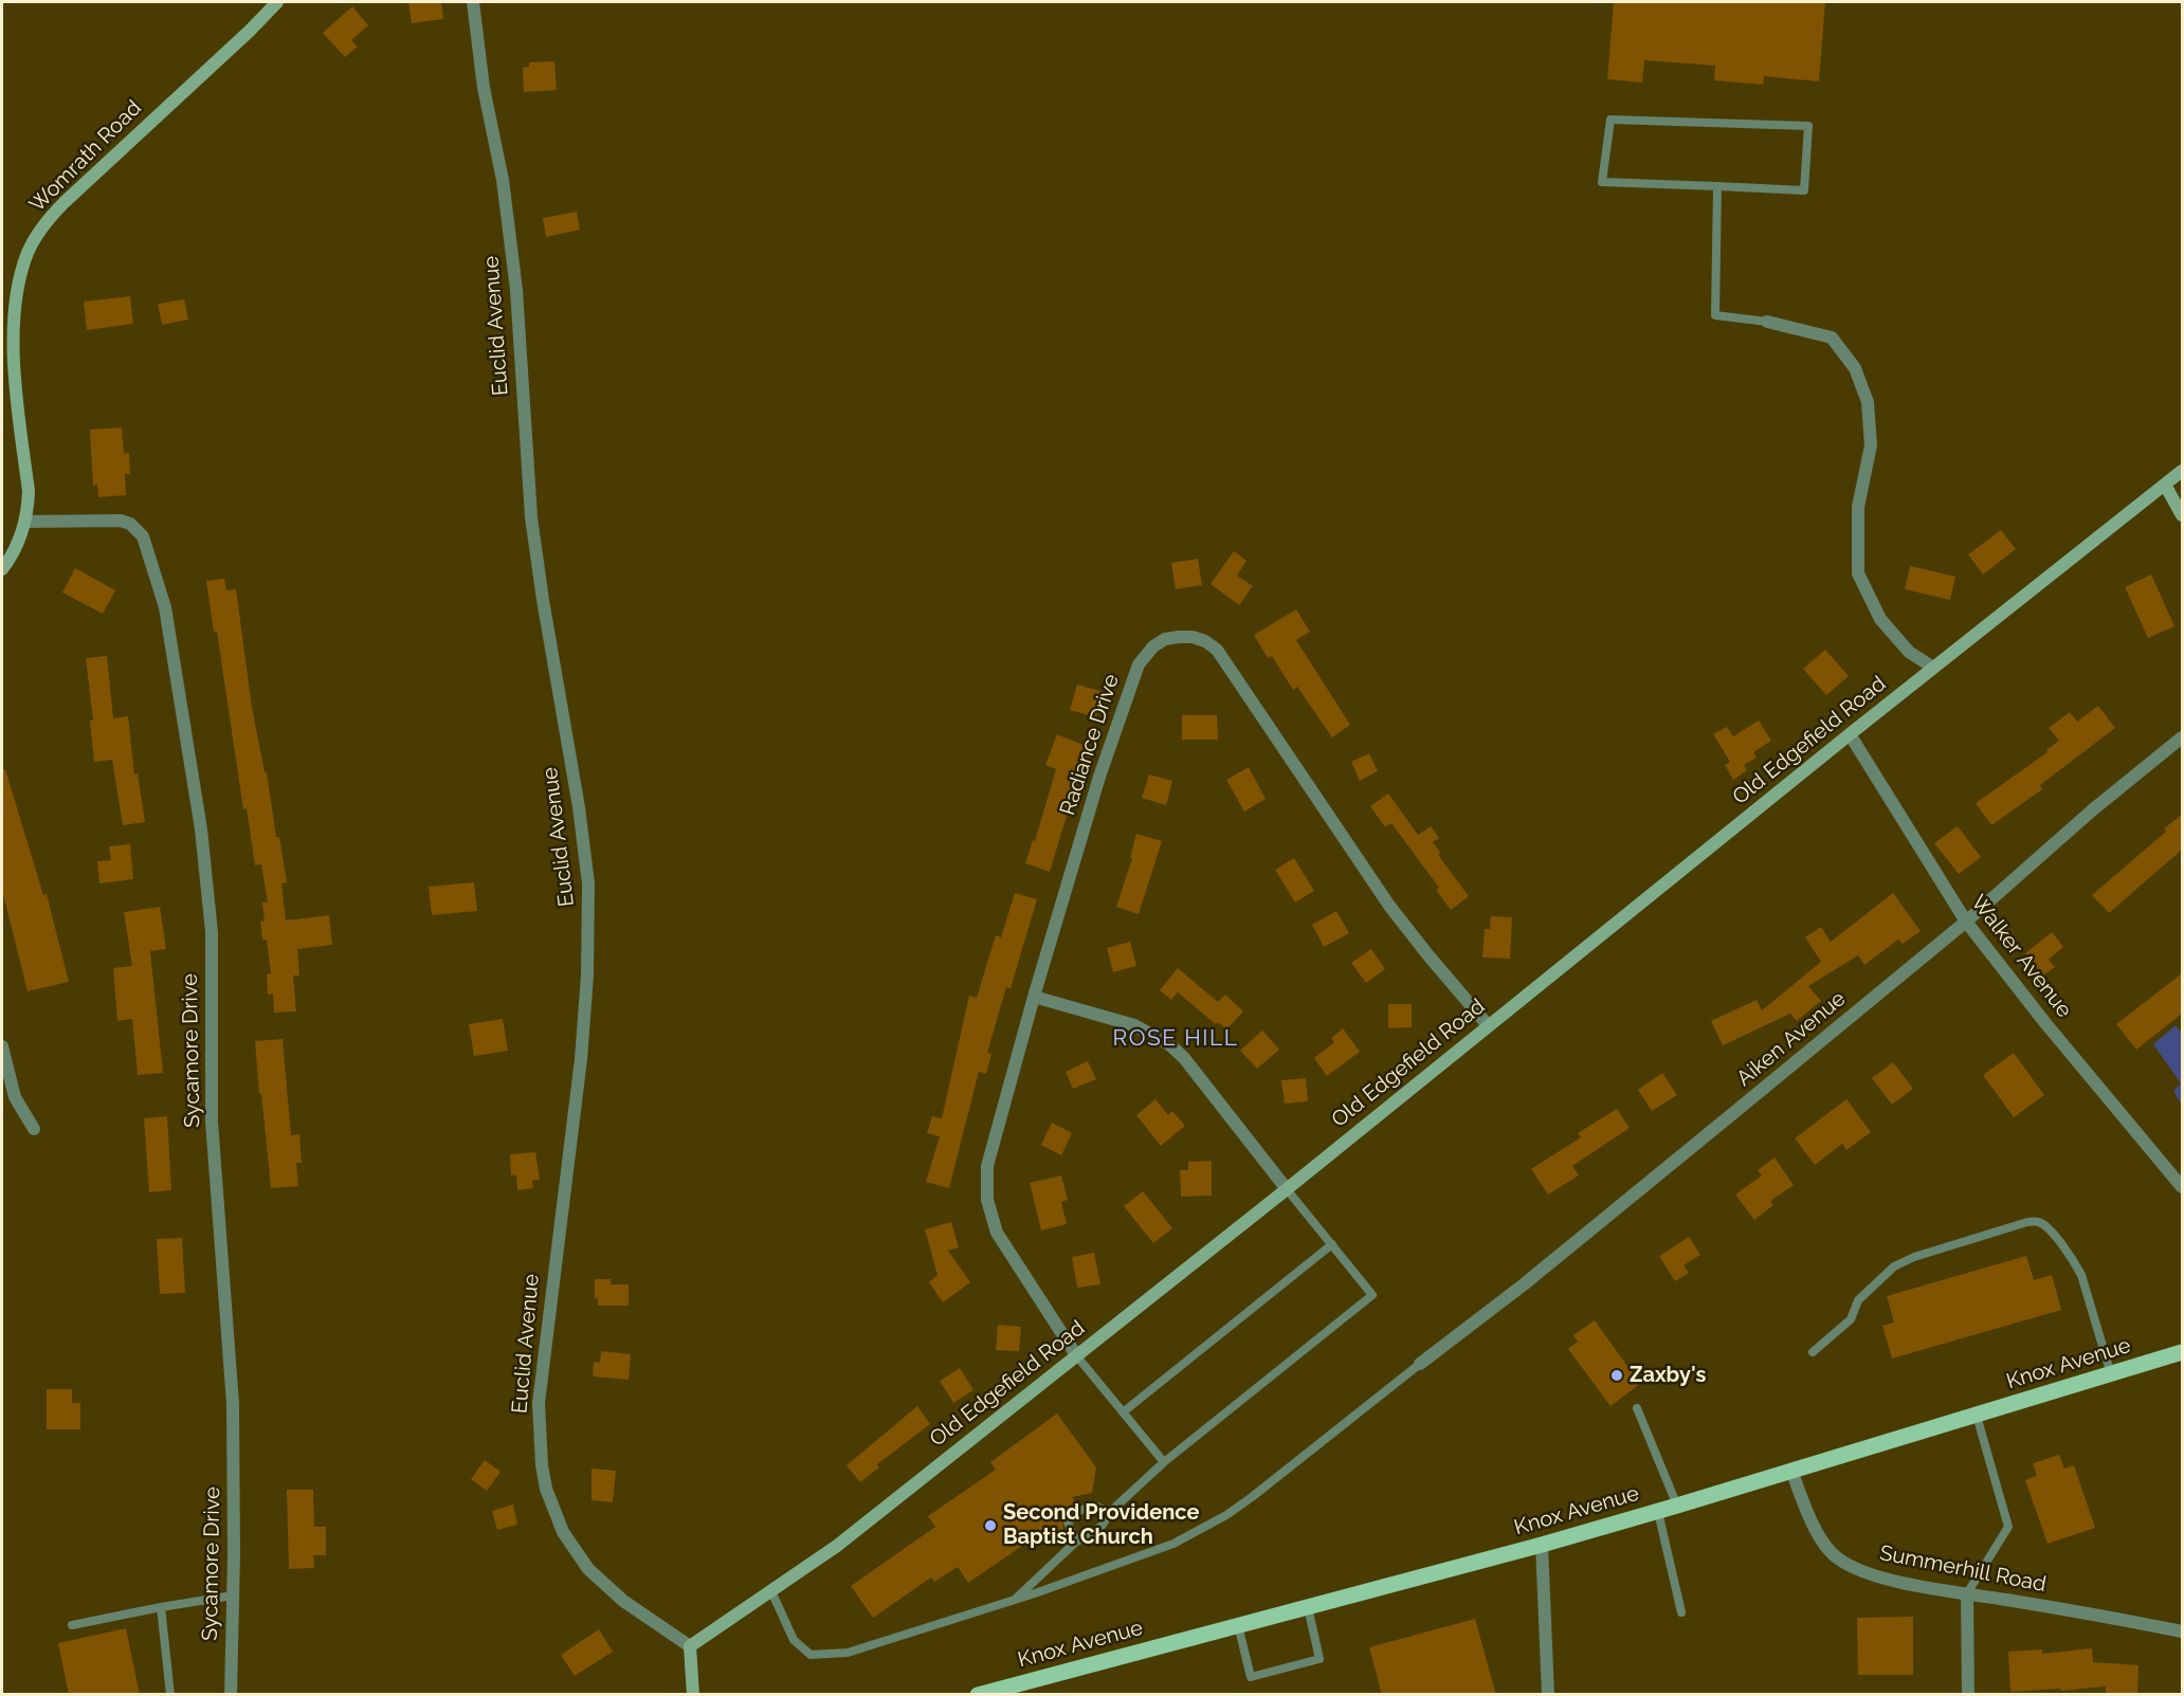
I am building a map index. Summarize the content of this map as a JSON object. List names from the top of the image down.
{
  "streets": {
    "main road": ["Knox Avenue"],
    "street": [
      "Womrath Road",
      "Euclid Avenue",
      "Old Edgefield Road",
      "Radiance Drive",
      "Walker Avenue",
      "Aiken Avenue",
      "Sycamore Drive",
      "Summerhill Road"
    ]
  },
  "crossings": [
    ["Womrath Road", "Sycamore Drive"],
    ["Euclid Avenue", "Old Edgefield Road"],
    ["Old Edgefield Road", "Radiance Drive"],
    ["Old Edgefield Road", "Walker Avenue"],
    ["Walker Avenue", "Aiken Avenue"],
    ["Knox Avenue", "Summerhill Road"]
  ],
  "districts": ["ROSE HILL"],
  "places": ["Zaxby's", "Second Providence Baptist Church"]
}
